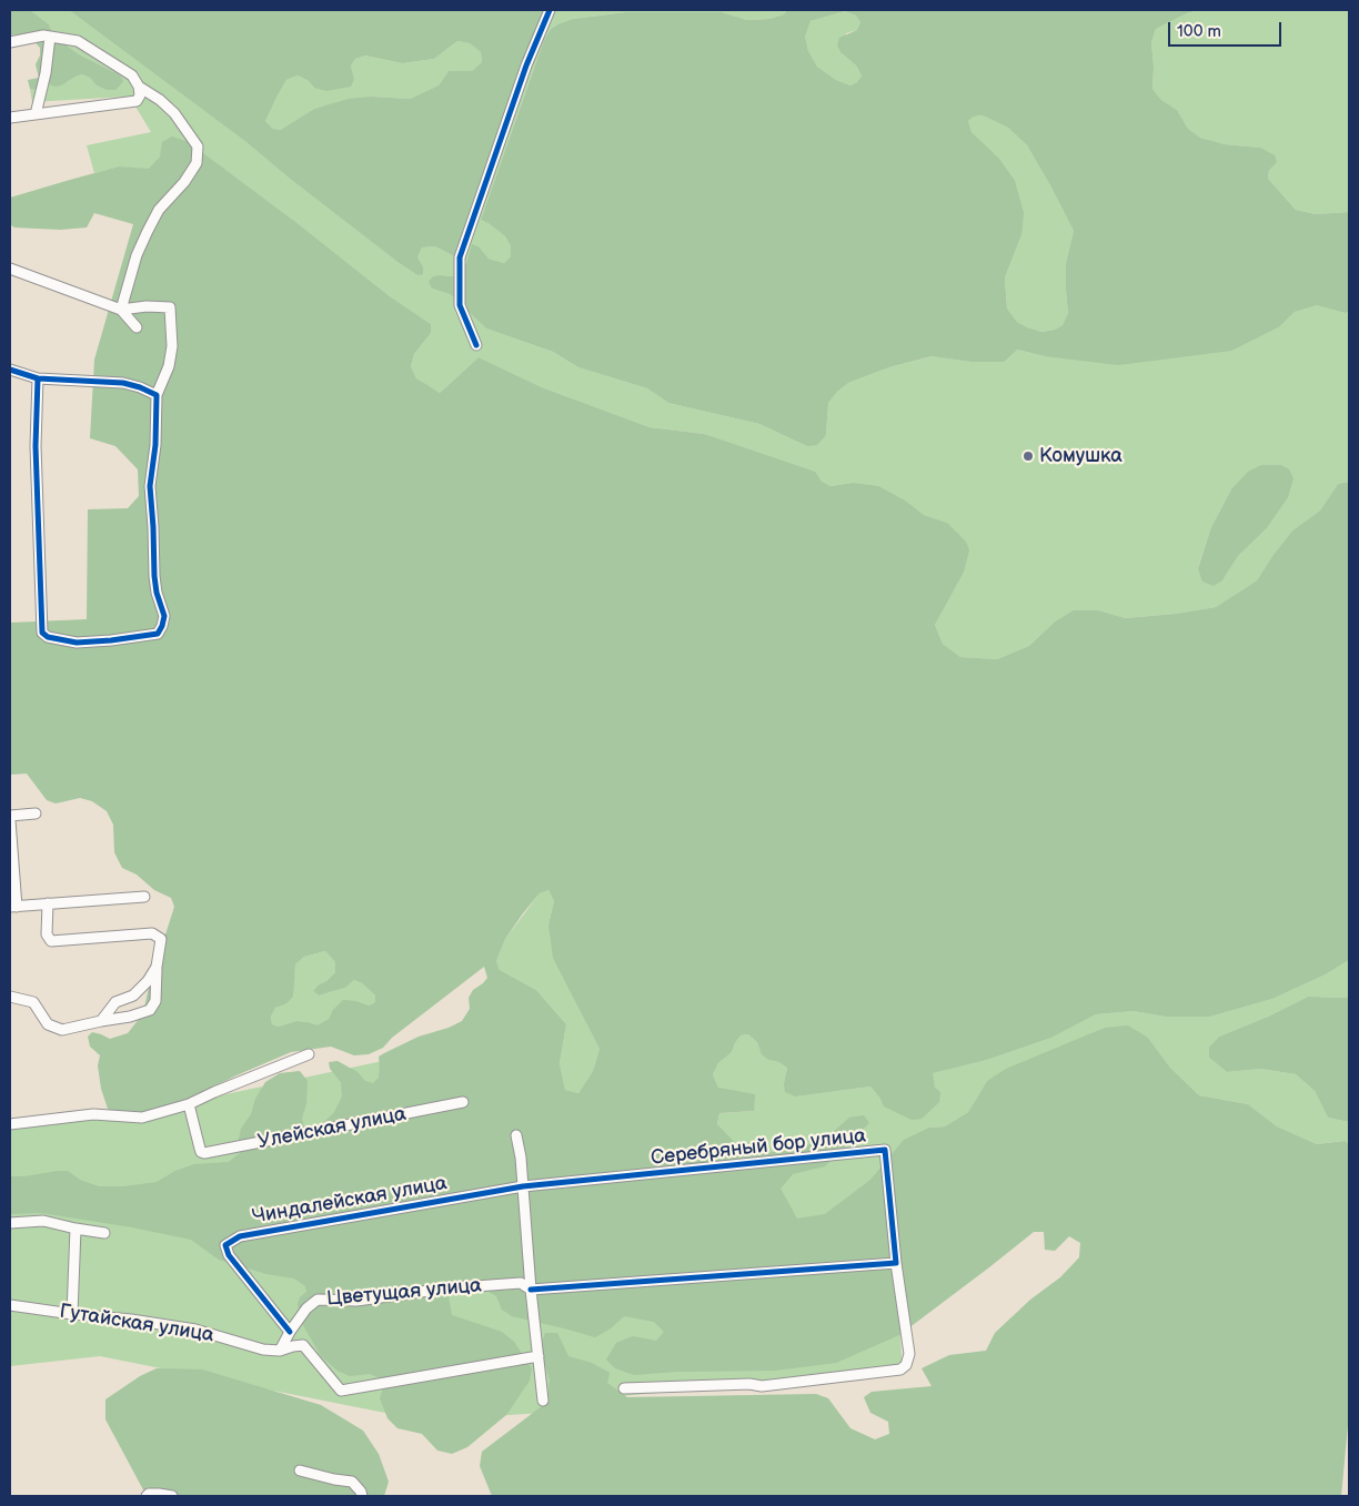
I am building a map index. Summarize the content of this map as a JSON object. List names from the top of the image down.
{
  "streets": {
    "street": [
      "Улейская улица",
      "Серебряный бор улица",
      "Чиндалейская улица",
      "Цветущая улица",
      "Гутайская улица"
    ]
  },
  "crossings": [
    ["Серебряный бор улица", "Чиндалейская улица"],
    ["Чиндалейская улица", "Цветущая улица"],
    ["Цветущая улица", "Гутайская улица"]
  ],
  "places": ["Комушка"],
  "scale_bar": "100 m"
}
